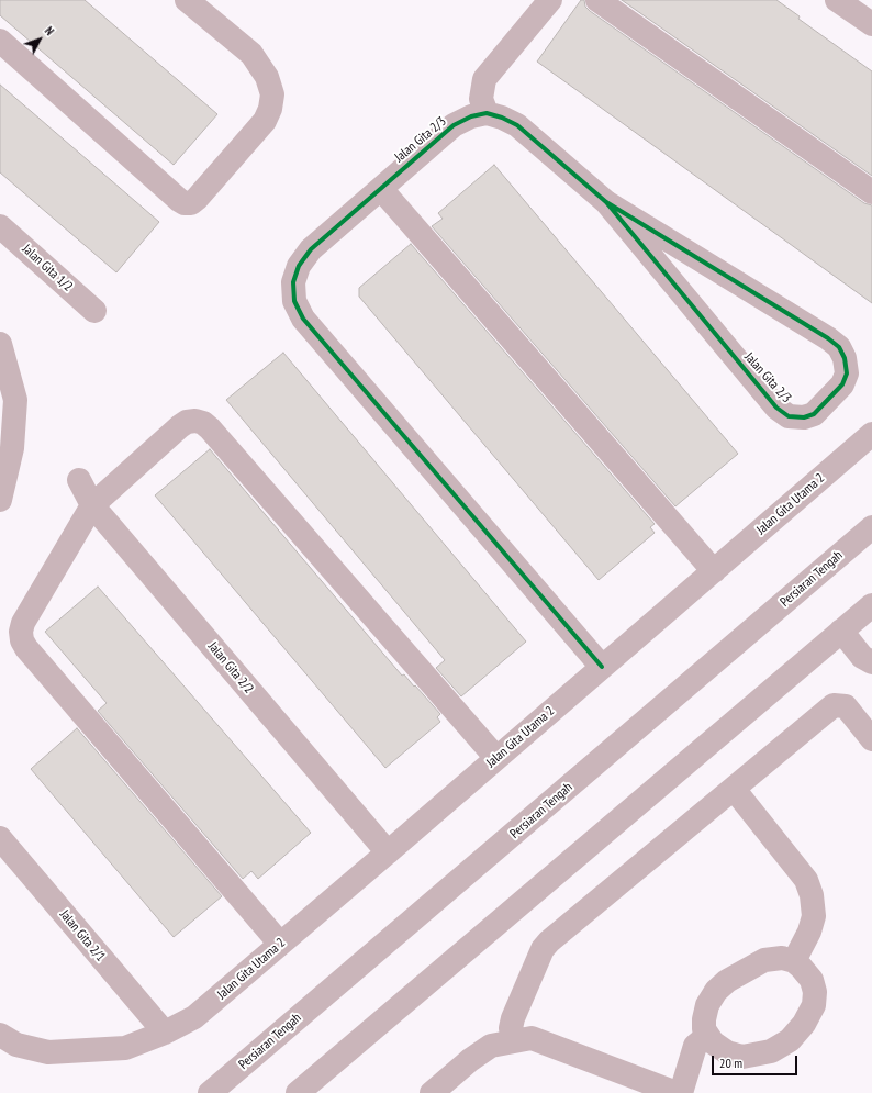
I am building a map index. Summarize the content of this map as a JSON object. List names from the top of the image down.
{
  "streets": {
    "street": [
      "Jalan Gita 2/3",
      "Jalan Gita 1/2",
      "Jalan Gita Utama 2",
      "Persiaran Tengah",
      "Jalan Gita 2/2",
      "Jalan Gita 2/1"
    ]
  },
  "crossings": [
    ["Jalan Gita 2/3", "Jalan Gita Utama 2"],
    ["Jalan Gita Utama 2", "Jalan Gita 2/2"],
    ["Jalan Gita Utama 2", "Jalan Gita 2/1"]
  ],
  "scale_bar": "20 m",
  "north": "top right"
}
